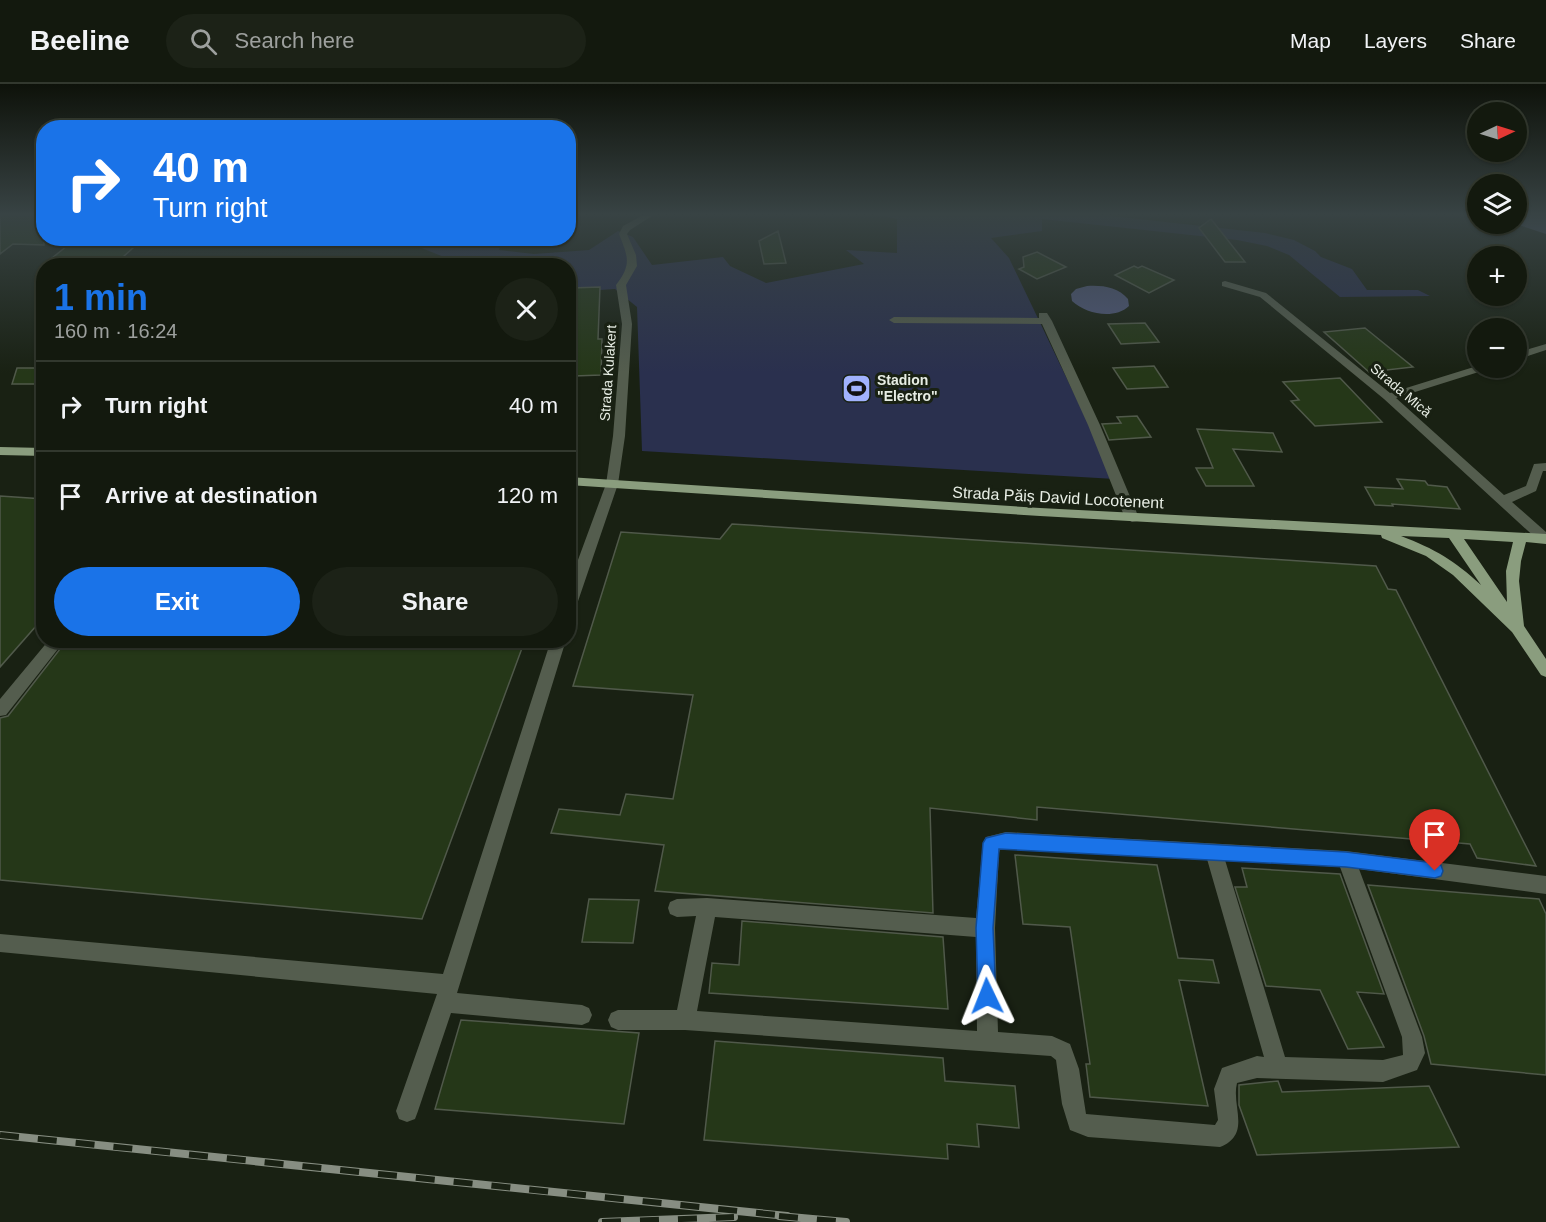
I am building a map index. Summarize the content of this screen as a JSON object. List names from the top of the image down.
{
  "streets": {
    "main road": ["Strada Păiș David Locotenent"],
    "street": ["Strada Kulakert", "Strada Mică"]
  },
  "crossings": [
    ["Strada Kulakert", "Strada Păiș David Locotenent"],
    ["Strada Mică", "Strada Păiș David Locotenent"]
  ],
  "places": {
    "sports": ["Stadion \"Electro\""]
  },
  "north": "right",
  "page": {
    "header": "Beeline",
    "search": "Search here",
    "nav": ["Map", "Layers", "Share"],
    "map_buttons": ["+", "−"],
    "turn": ["40 m", "Turn right"],
    "heading": ["1 min", "160 m · 16:24"],
    "list": [
      {
        "name": "Turn right",
        "value": "40 m"
      },
      {
        "name": "Arrive at destination",
        "value": "120 m"
      }
    ],
    "buttons": ["Exit", "Share"]
  }
}
